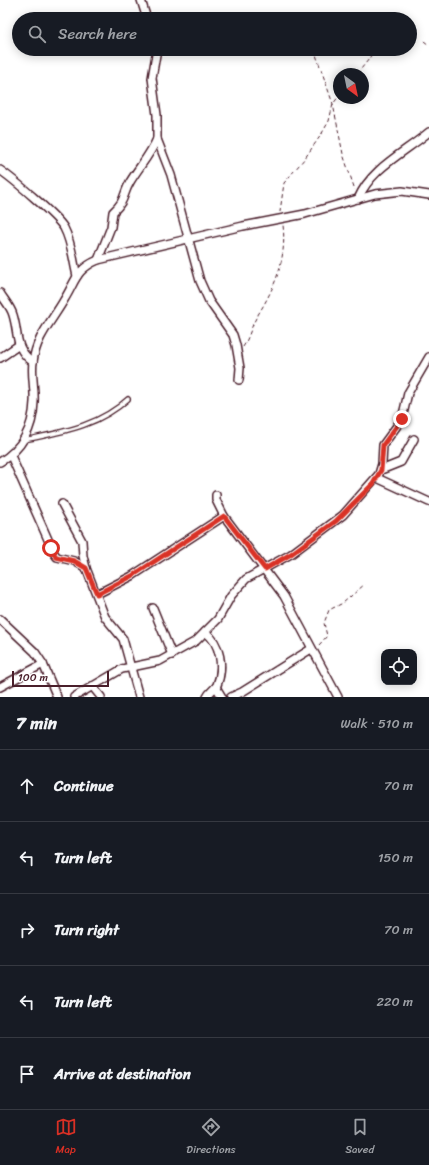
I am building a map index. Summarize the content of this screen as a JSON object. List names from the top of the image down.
{
  "scale_bar": "100 m",
  "north": "bottom right",
  "page": {
    "search": "Search here",
    "scale": "100 m",
    "heading": ["7 min", "Walk · 510 m"],
    "list": [
      ["Continue", "70 m"],
      ["Turn left", "150 m"],
      ["Turn right", "70 m"],
      ["Turn left", "220 m"],
      "Arrive at destination"
    ],
    "nav": ["Map", "Directions", "Saved"]
  }
}
